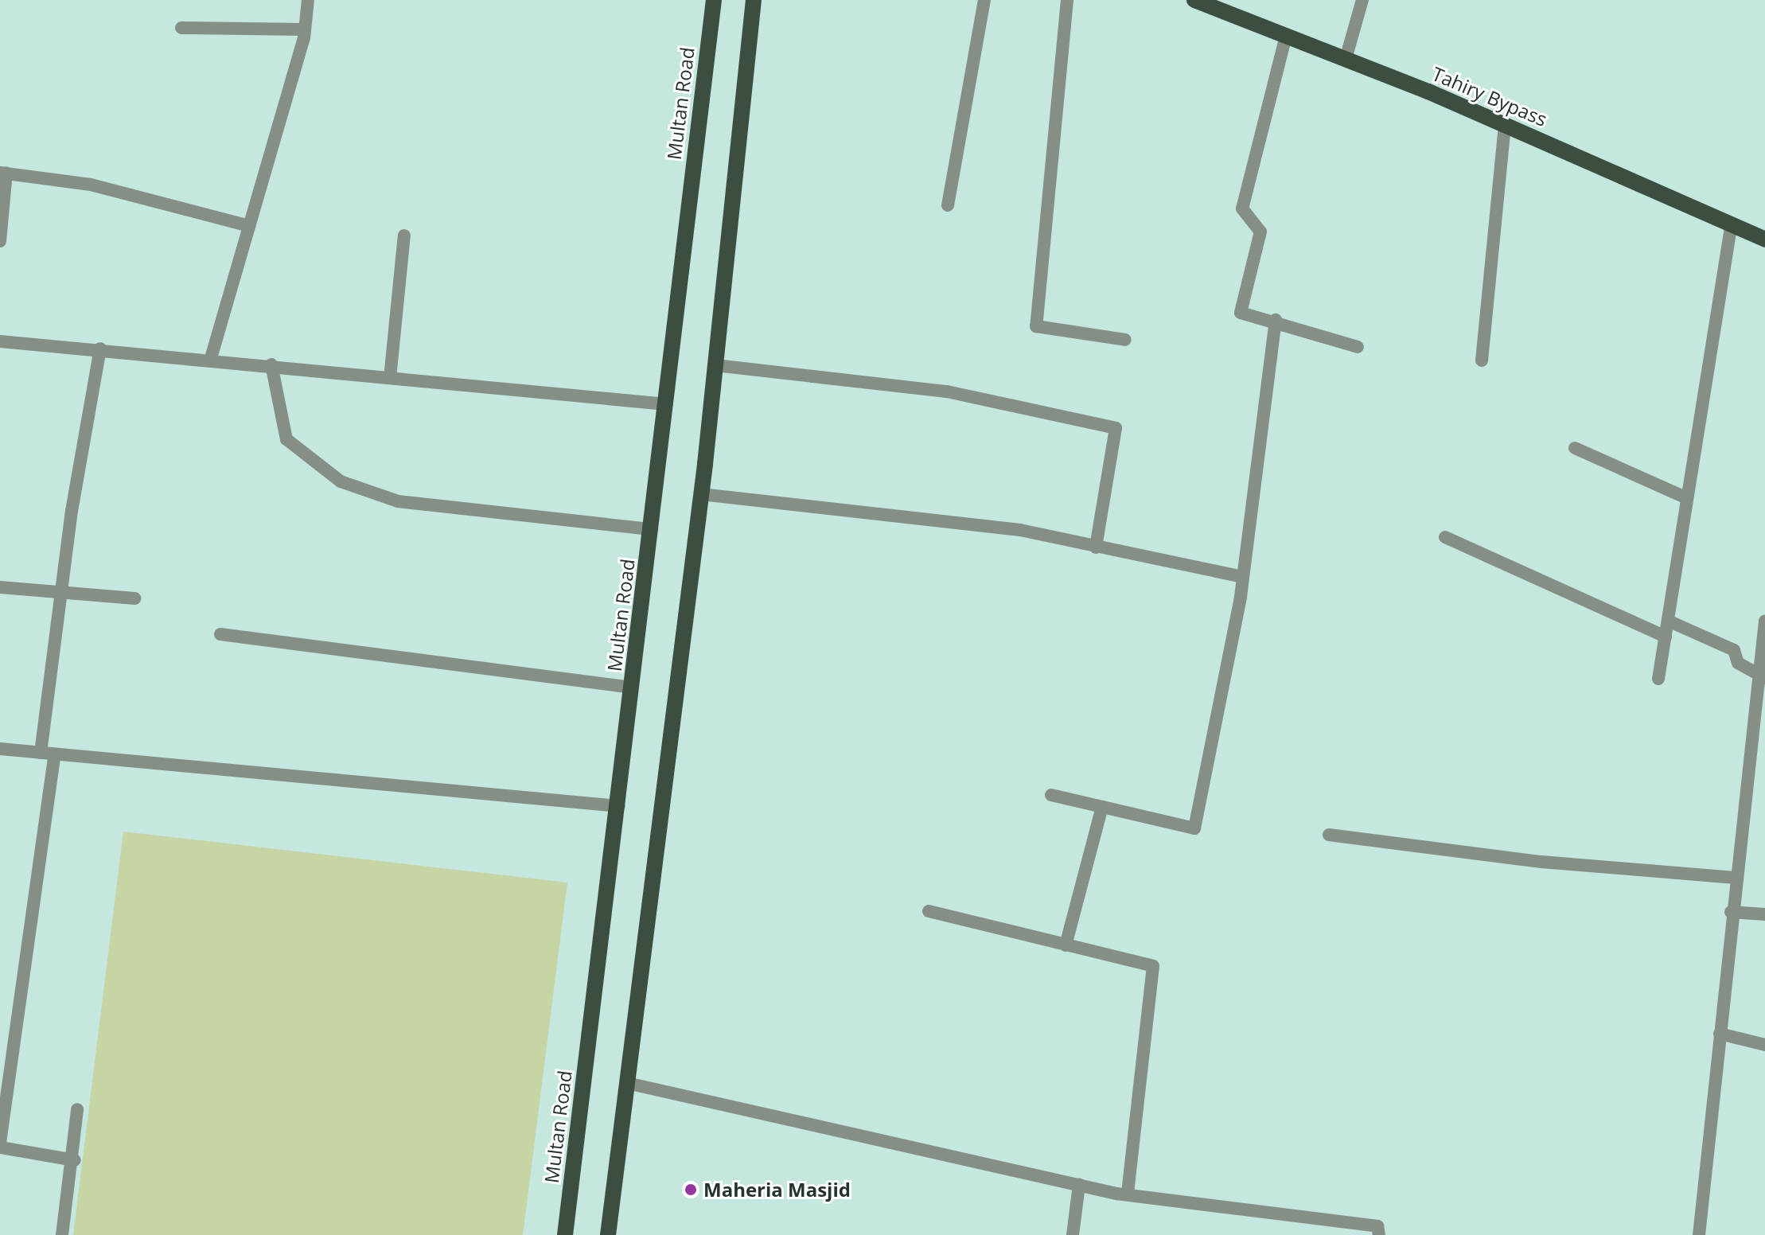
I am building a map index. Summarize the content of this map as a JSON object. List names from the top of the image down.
{
  "streets": {
    "main road": ["Tahiry Bypass", "Multan Road"]
  },
  "places": ["Maheria Masjid"]
}
